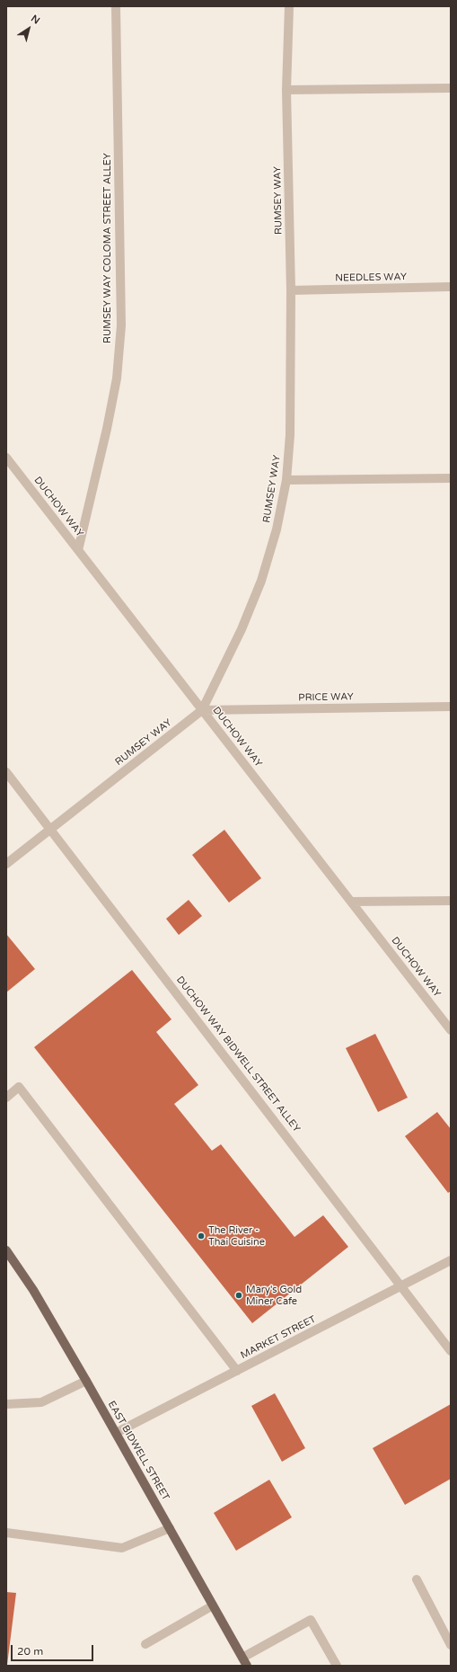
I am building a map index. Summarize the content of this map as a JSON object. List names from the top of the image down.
{
  "streets": {
    "main road": ["EAST BIDWELL STREET"],
    "street": [
      "RUMSEY WAY",
      "RUMSEY WAY COLOMA STREET ALLEY",
      "NEEDLES WAY",
      "DUCHOW WAY",
      "PRICE WAY",
      "DUCHOW WAY BIDWELL STREET ALLEY",
      "MARKET STREET"
    ]
  },
  "crossings": [
    ["RUMSEY WAY", "NEEDLES WAY"],
    ["RUMSEY WAY", "DUCHOW WAY"],
    ["RUMSEY WAY", "PRICE WAY"],
    ["RUMSEY WAY", "DUCHOW WAY BIDWELL STREET ALLEY"],
    ["RUMSEY WAY COLOMA STREET ALLEY", "DUCHOW WAY"],
    ["DUCHOW WAY", "PRICE WAY"],
    ["DUCHOW WAY BIDWELL STREET ALLEY", "MARKET STREET"],
    ["MARKET STREET", "EAST BIDWELL STREET"]
  ],
  "places": ["The River - Thai Cuisine", "Mary's Gold Miner Cafe"],
  "scale_bar": "20 m",
  "north": "top right"
}
